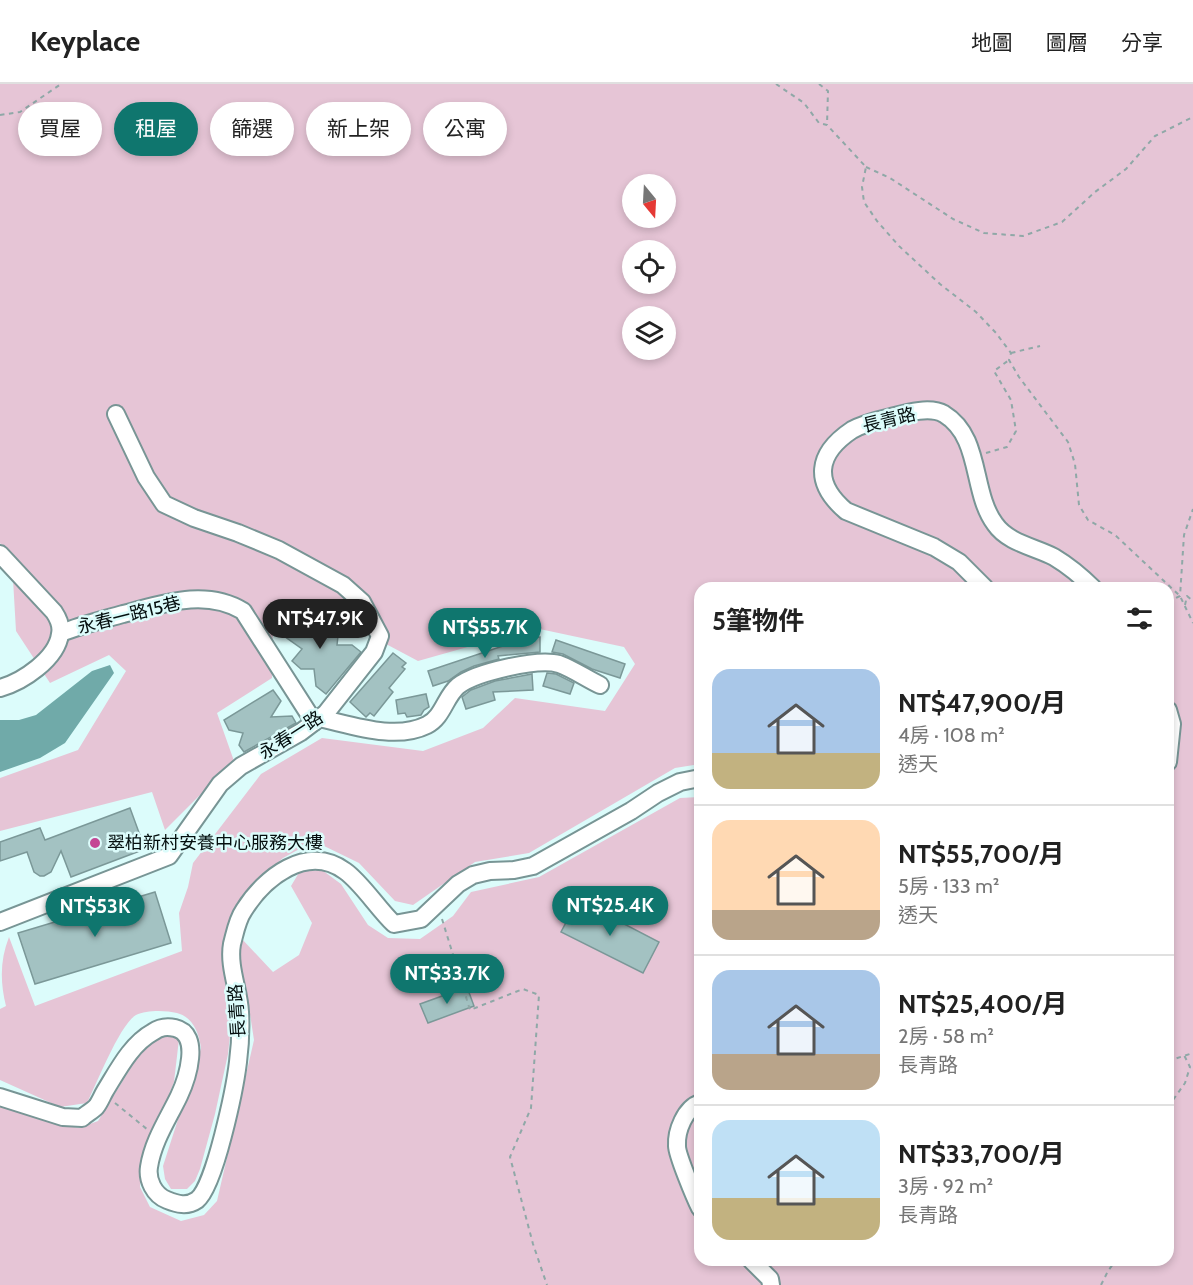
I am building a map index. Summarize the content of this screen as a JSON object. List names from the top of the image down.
{
  "streets": {
    "street": ["長青路", "永春一路15巷", "永春一路"]
  },
  "crossings": [
    ["永春一路15巷", "永春一路"]
  ],
  "places": ["翠柏新村安養中心服務大樓"],
  "north": "bottom",
  "page": {
    "header": "Keyplace",
    "nav": ["地圖", "圖層", "分享"],
    "chip": [
      "買屋",
      "租屋",
      "篩選",
      "新上架",
      "公寓"
    ],
    "heading": "5筆物件",
    "price": [
      "NT$47.9K",
      "NT$55.7K",
      "NT$25.4K",
      "NT$53K",
      "NT$33.7K"
    ],
    "list": [
      {
        "name": "NT$47,900/月",
        "note": "4房 · 108 m² · 透天"
      },
      {
        "name": "NT$55,700/月",
        "note": "5房 · 133 m² · 透天"
      },
      {
        "name": "NT$25,400/月",
        "note": "2房 · 58 m² · 長青路"
      },
      {
        "name": "NT$33,700/月",
        "note": "3房 · 92 m² · 長青路"
      }
    ]
  }
}
